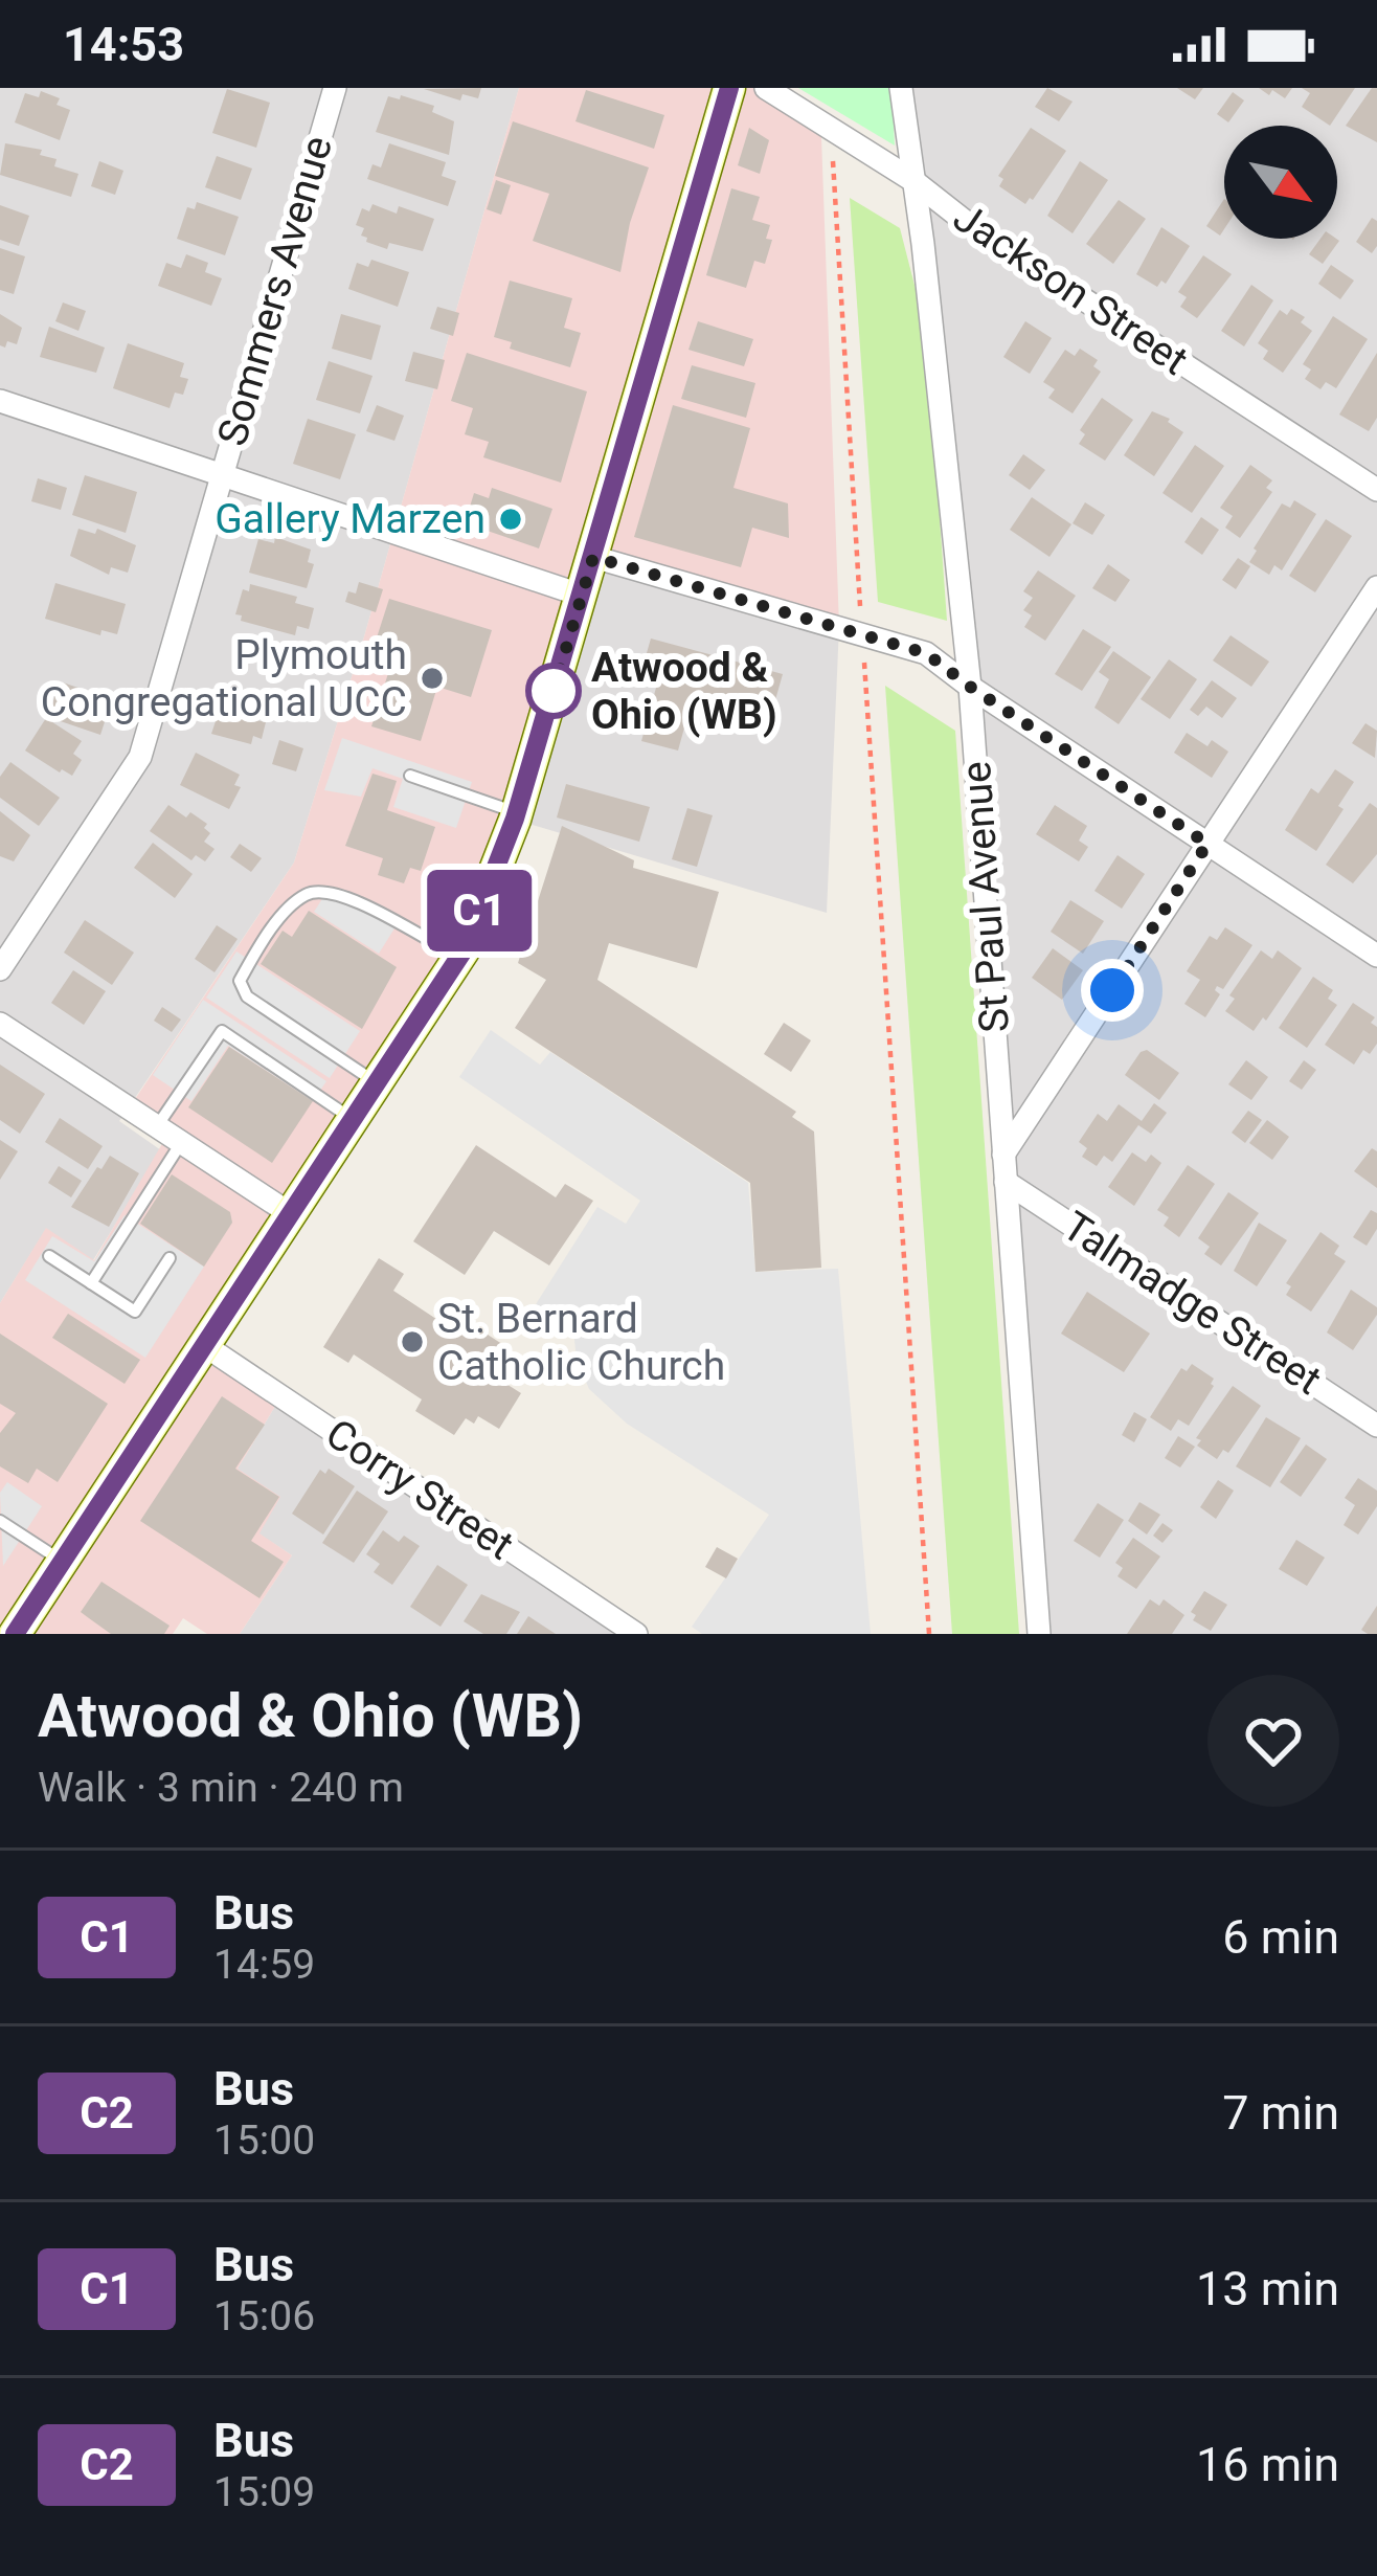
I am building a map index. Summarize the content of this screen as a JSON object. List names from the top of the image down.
{
  "streets": {
    "street": [
      "Jackson Street",
      "Sommers Avenue",
      "St Paul Avenue",
      "Talmadge Street",
      "Corry Street"
    ]
  },
  "crossings": [
    ["Jackson Street", "St Paul Avenue"],
    ["St Paul Avenue", "Talmadge Street"]
  ],
  "places": [
    "Gallery Marzen",
    "Plymouth Congregational UCC",
    "Atwood & Ohio (WB)",
    "St. Bernard Catholic Church"
  ],
  "lines": ["bus line C1"],
  "north": "bottom right",
  "page": {
    "status": "14:53",
    "on_map": "C1",
    "heading": ["Atwood & Ohio (WB)", "Walk · 3 min · 240 m"],
    "list": [
      {
        "mark": "C1",
        "name": "Bus",
        "note": "14:59",
        "value": "6 min"
      },
      {
        "mark": "C2",
        "name": "Bus",
        "note": "15:00",
        "value": "7 min"
      },
      {
        "mark": "C1",
        "name": "Bus",
        "note": "15:06",
        "value": "13 min"
      },
      {
        "mark": "C2",
        "name": "Bus",
        "note": "15:09",
        "value": "16 min"
      }
    ]
  }
}
